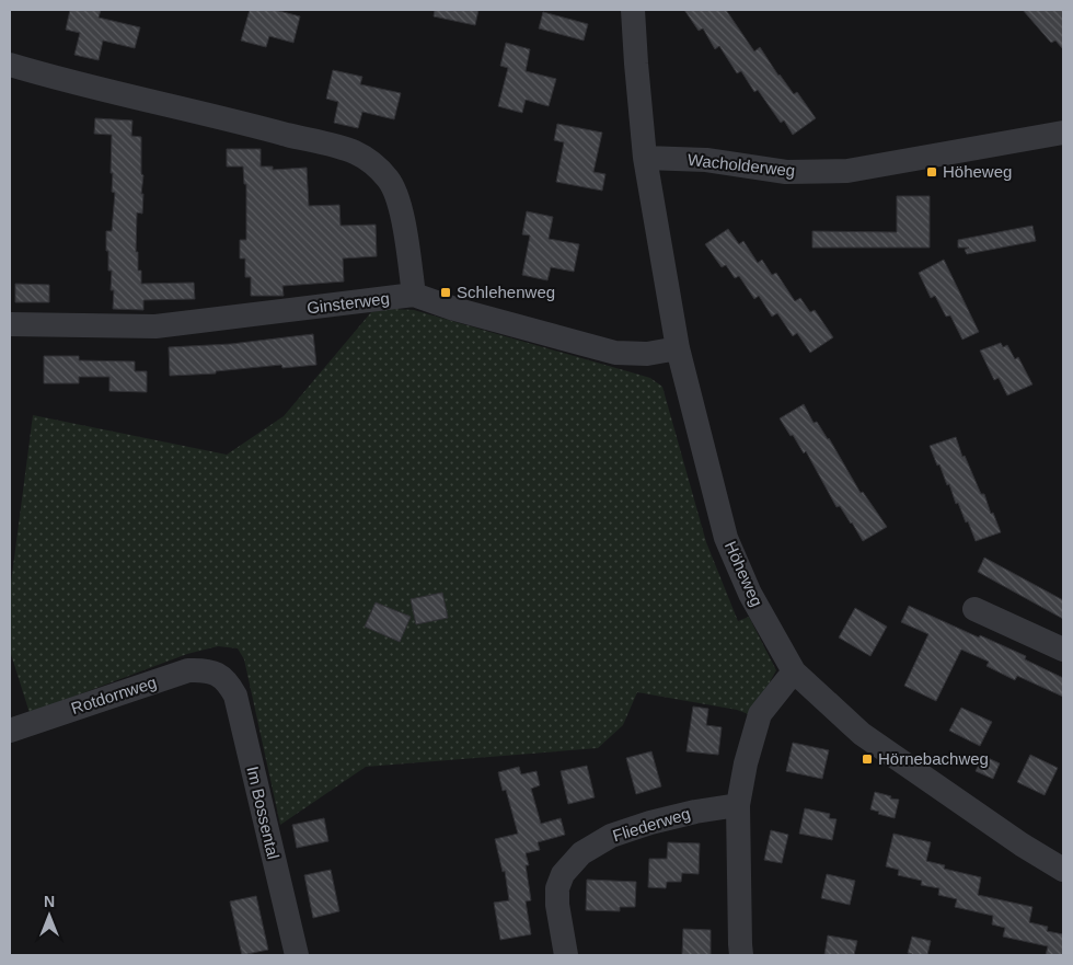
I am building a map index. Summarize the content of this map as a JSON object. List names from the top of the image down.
{
  "streets": {
    "street": [
      "Wacholderweg",
      "Ginsterweg",
      "Höheweg",
      "Rotdornweg",
      "Im Bossental",
      "Fliederweg"
    ]
  },
  "crossings": [
    ["Wacholderweg", "Höheweg"],
    ["Ginsterweg", "Höheweg"],
    ["Rotdornweg", "Im Bossental"]
  ],
  "places": {
    "transit": ["Höheweg", "Schlehenweg", "Hörnebachweg"]
  },
  "north": "top"
}
